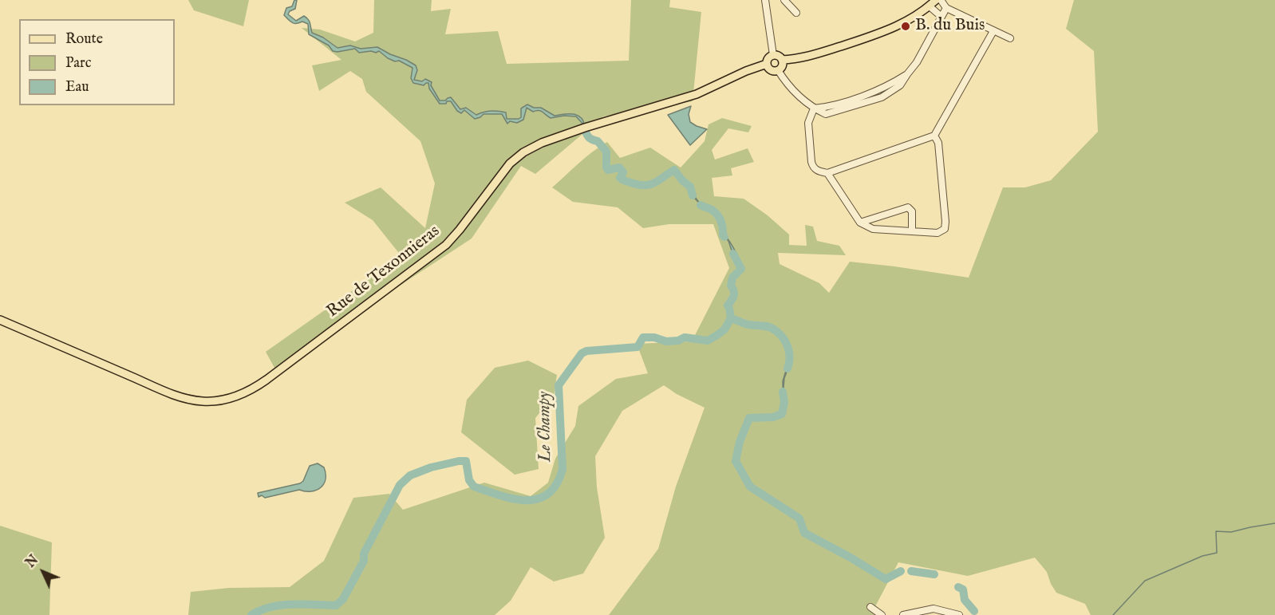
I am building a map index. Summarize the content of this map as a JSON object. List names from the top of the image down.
{
  "streets": {
    "main road": ["Rue de Texonnieras"]
  },
  "water": ["Le Champy"],
  "places": ["B. du Buis"],
  "legend": ["Route", "Parc", "Eau"],
  "north": "top left"
}
